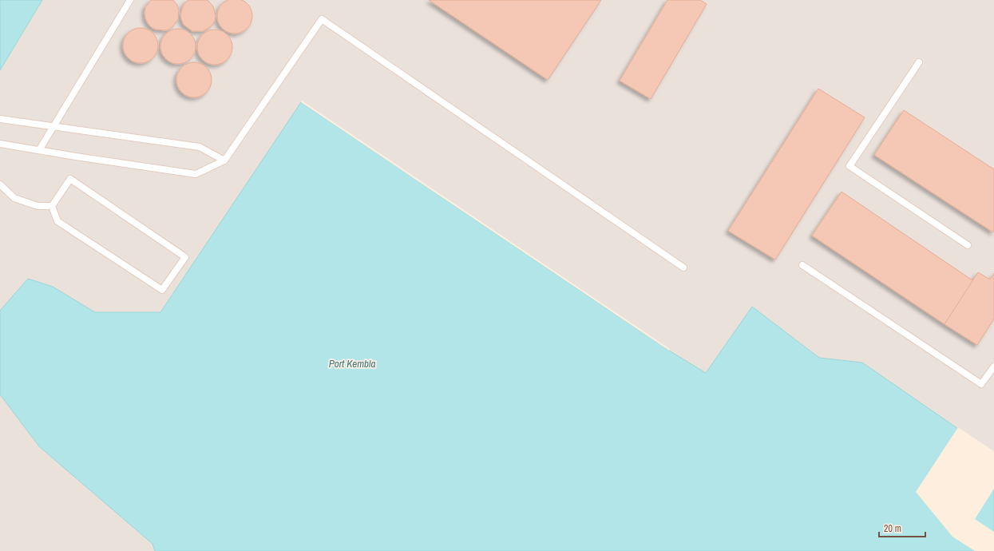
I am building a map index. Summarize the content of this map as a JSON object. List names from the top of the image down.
{
  "water": ["Port Kembla"],
  "scale_bar": "20 m"
}
